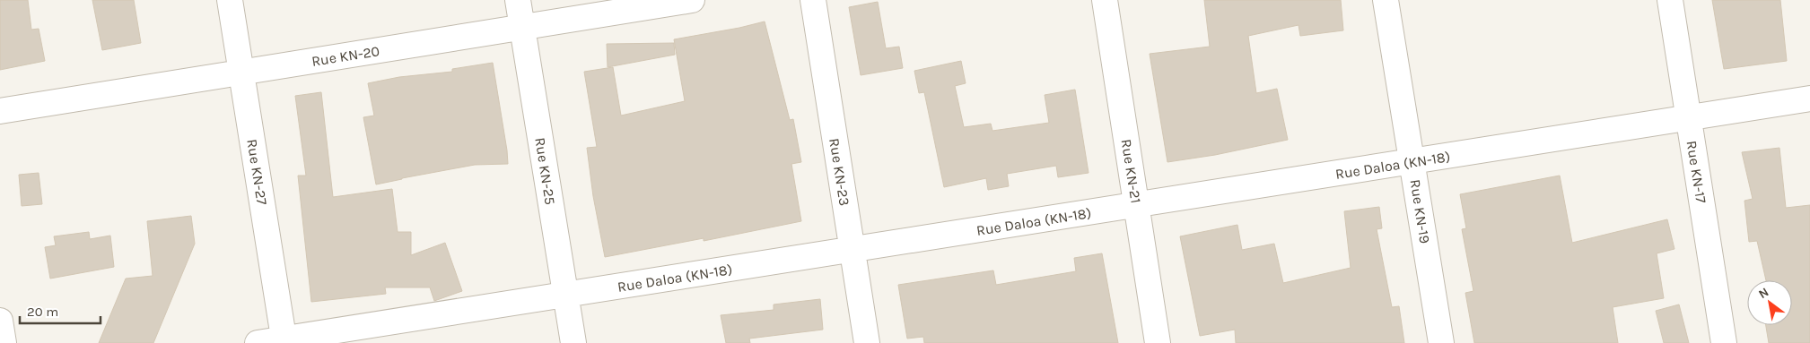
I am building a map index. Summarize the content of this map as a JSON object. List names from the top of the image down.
{
  "streets": {
    "street": [
      "Rue KN-20",
      "Rue Daloa (KN-18)",
      "Rue KN-25",
      "Rue KN-21",
      "Rue KN-27",
      "Rue KN-23",
      "Rue KN-17",
      "Rue KN-19"
    ]
  },
  "crossings": [
    ["Rue KN-20", "Rue KN-25"],
    ["Rue KN-20", "Rue KN-27"],
    ["Rue Daloa (KN-18)", "Rue KN-25"],
    ["Rue Daloa (KN-18)", "Rue KN-21"],
    ["Rue Daloa (KN-18)", "Rue KN-27"],
    ["Rue Daloa (KN-18)", "Rue KN-23"],
    ["Rue Daloa (KN-18)", "Rue KN-17"],
    ["Rue Daloa (KN-18)", "Rue KN-19"]
  ],
  "scale_bar": "20 m",
  "north": "top left"
}
